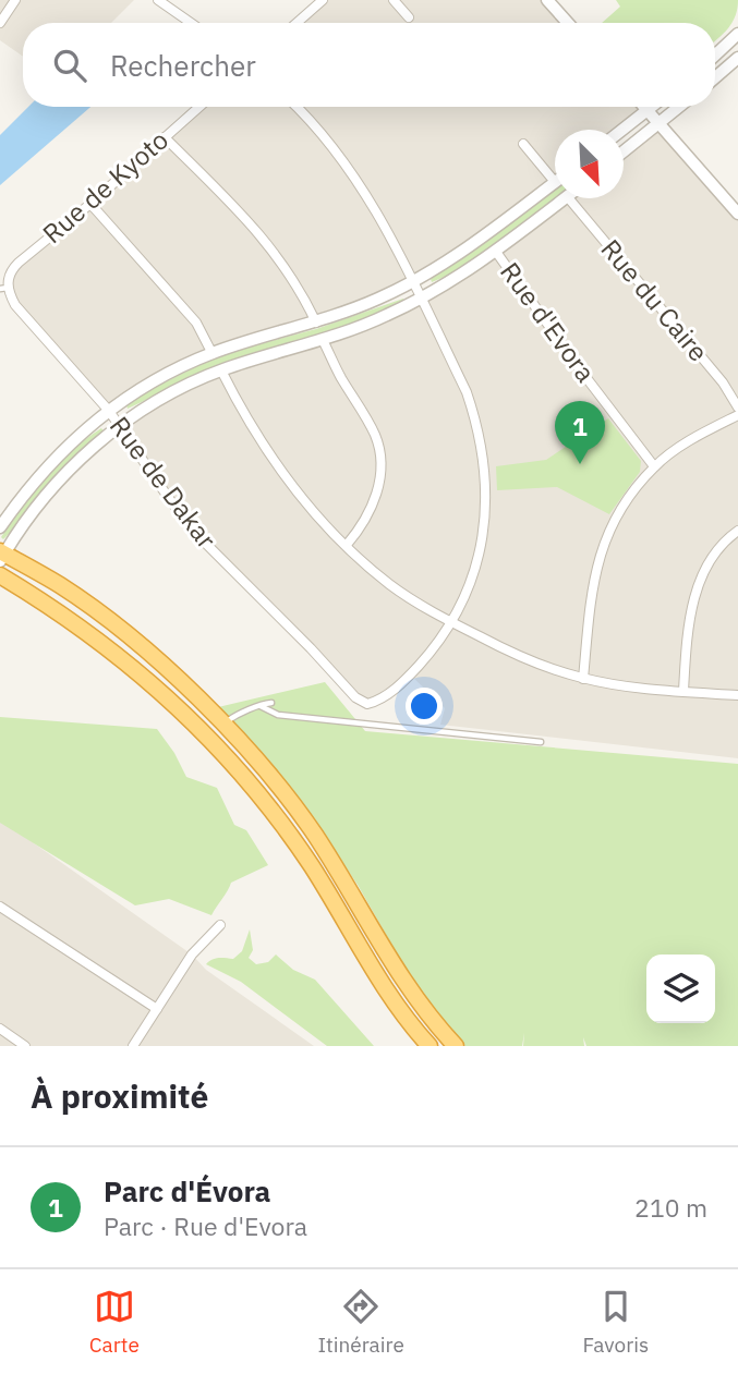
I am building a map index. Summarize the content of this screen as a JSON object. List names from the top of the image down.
{
  "streets": {
    "street": [
      "Rue de Kyoto",
      "Rue du Caire",
      "Rue d'Evora",
      "Rue de Dakar"
    ]
  },
  "crossings": [
    ["Rue de Kyoto", "Rue de Dakar"]
  ],
  "north": "bottom right",
  "page": {
    "search": "Rechercher",
    "pins": "1",
    "heading": "À proximité",
    "list": [
      {
        "mark": "1",
        "name": "Parc d'Évora",
        "note": "Parc · Rue d'Evora",
        "value": "210 m"
      }
    ],
    "nav": ["Carte", "Itinéraire", "Favoris"]
  }
}
